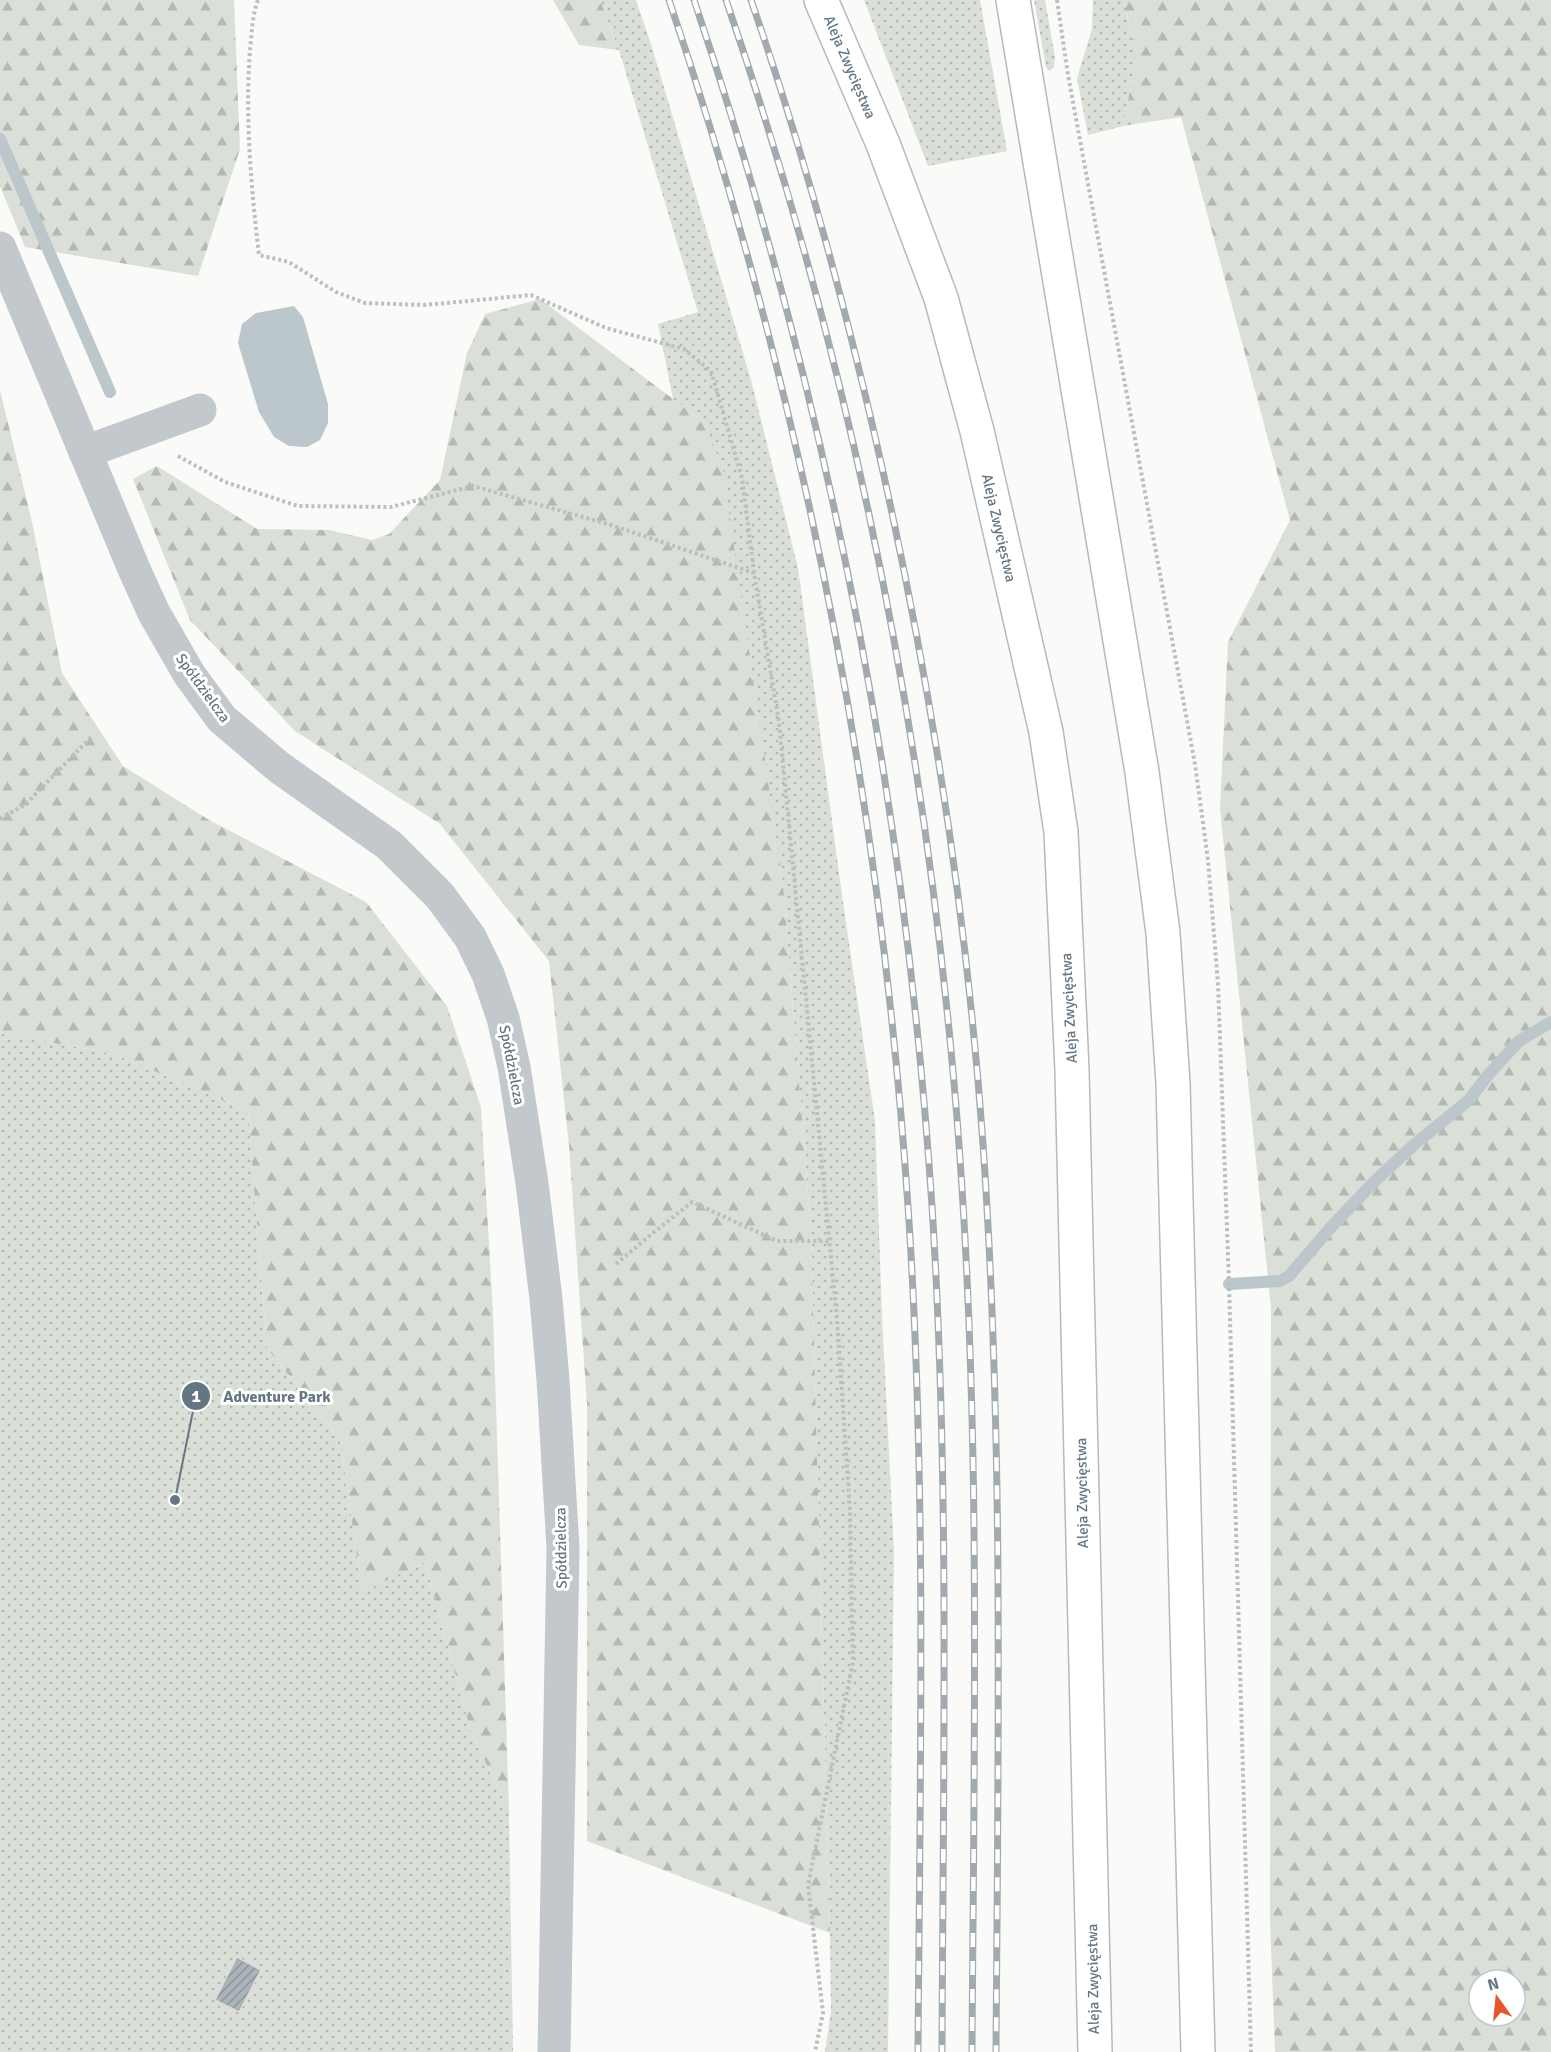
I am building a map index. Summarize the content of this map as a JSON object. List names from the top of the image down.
{
  "streets": {
    "main road": ["Aleja Zwycięstwa"],
    "street": ["Spółdzielcza"]
  },
  "places": ["Adventure Park"],
  "north": "top"
}
